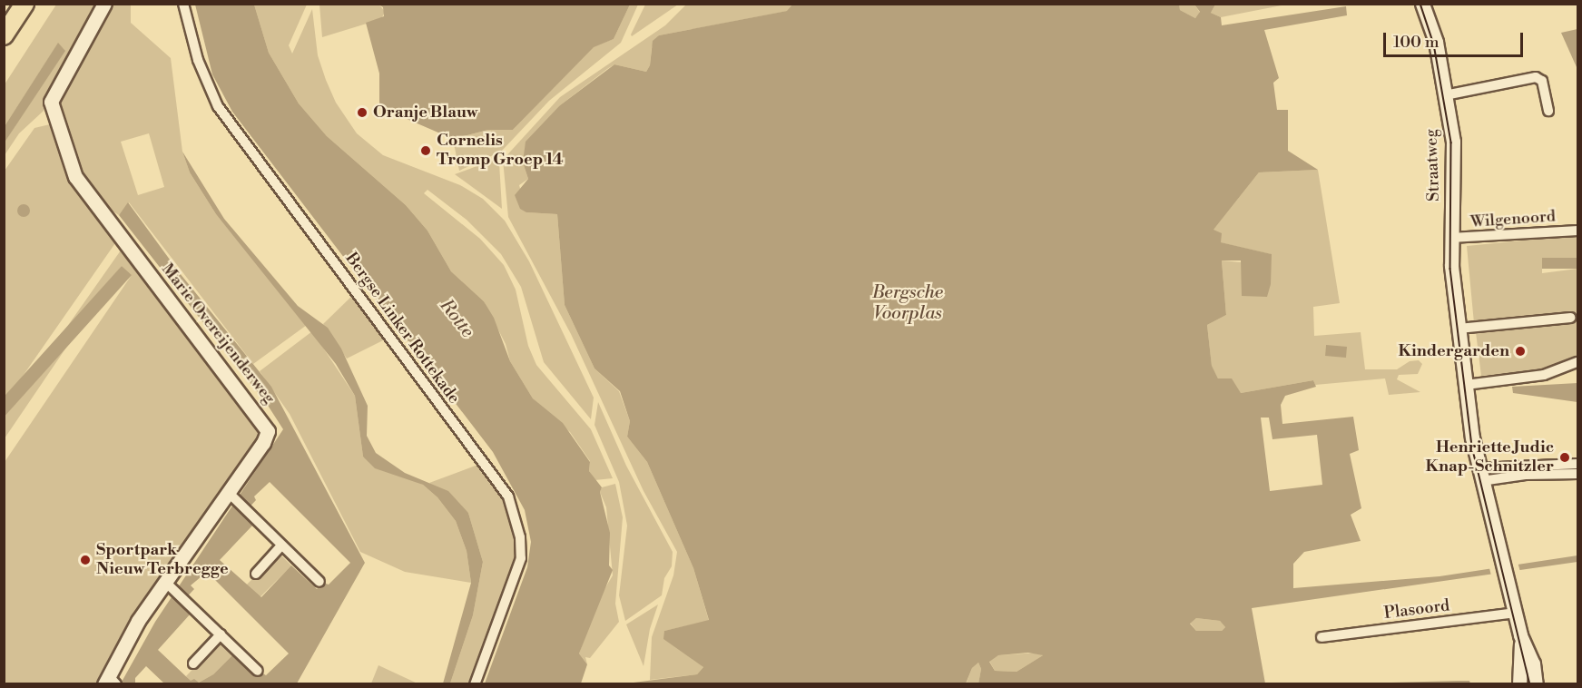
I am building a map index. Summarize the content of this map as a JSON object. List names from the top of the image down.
{
  "streets": {
    "street": [
      "Straatweg",
      "Wilgenoord",
      "Bergse Linker Rottekade",
      "Marie Overeijenderweg",
      "Plasoord"
    ]
  },
  "crossings": [
    ["Straatweg", "Wilgenoord"],
    ["Straatweg", "Plasoord"]
  ],
  "water": ["Bergsche Voorplas", "Rotte"],
  "places": [
    "Oranje Blauw",
    "Cornelis Tromp Groep 14",
    "Kindergarden",
    "Henriette Judic Knap-Schnitzler",
    "Sportpark Nieuw Terbregge"
  ],
  "scale_bar": "100 m"
}
